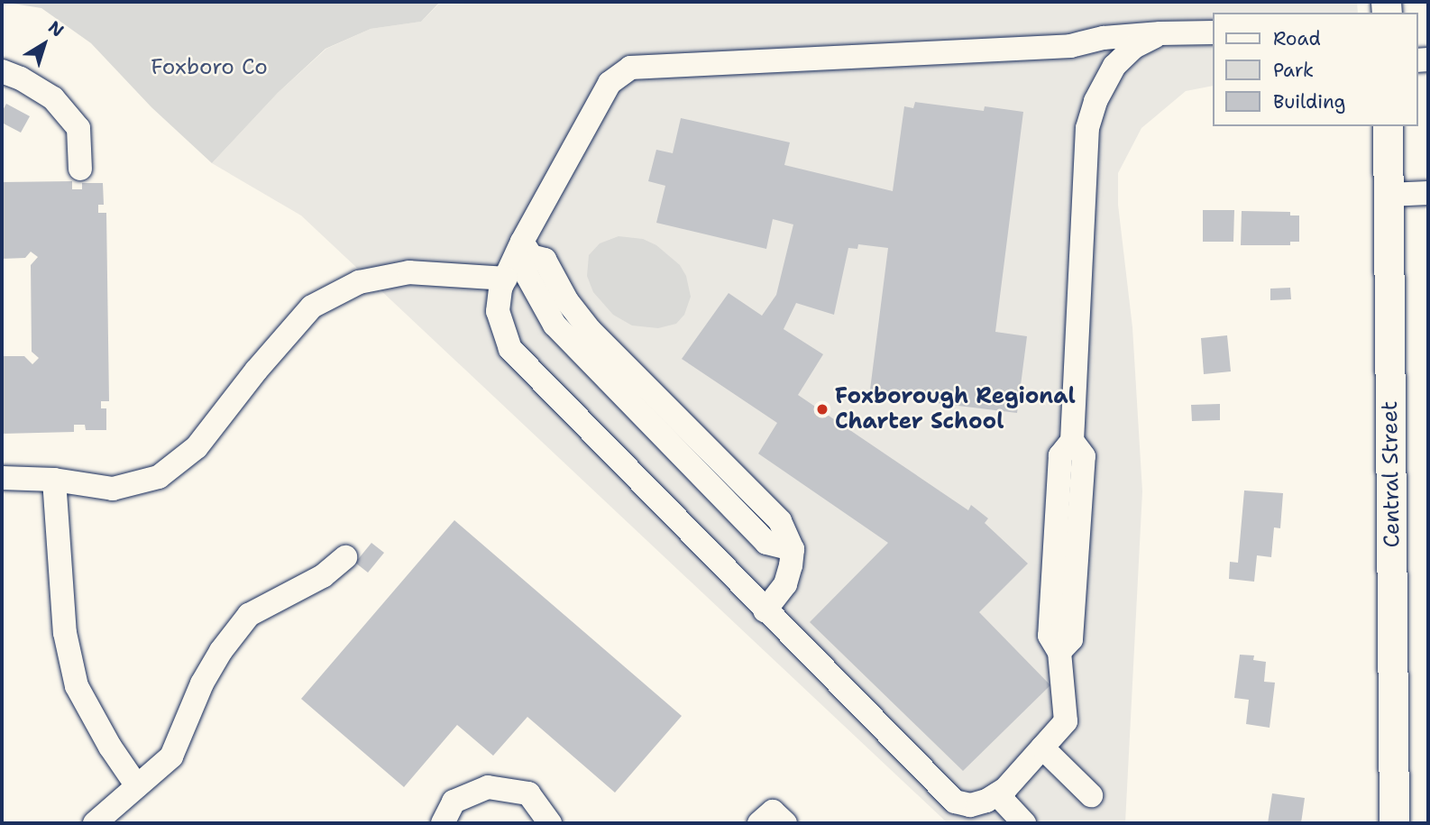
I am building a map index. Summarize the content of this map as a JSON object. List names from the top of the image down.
{
  "streets": {
    "main road": ["Central Street"]
  },
  "parks": ["Foxboro Co"],
  "places": ["Foxborough Regional Charter School"],
  "legend": ["Road", "Park", "Building"],
  "north": "top right"
}
